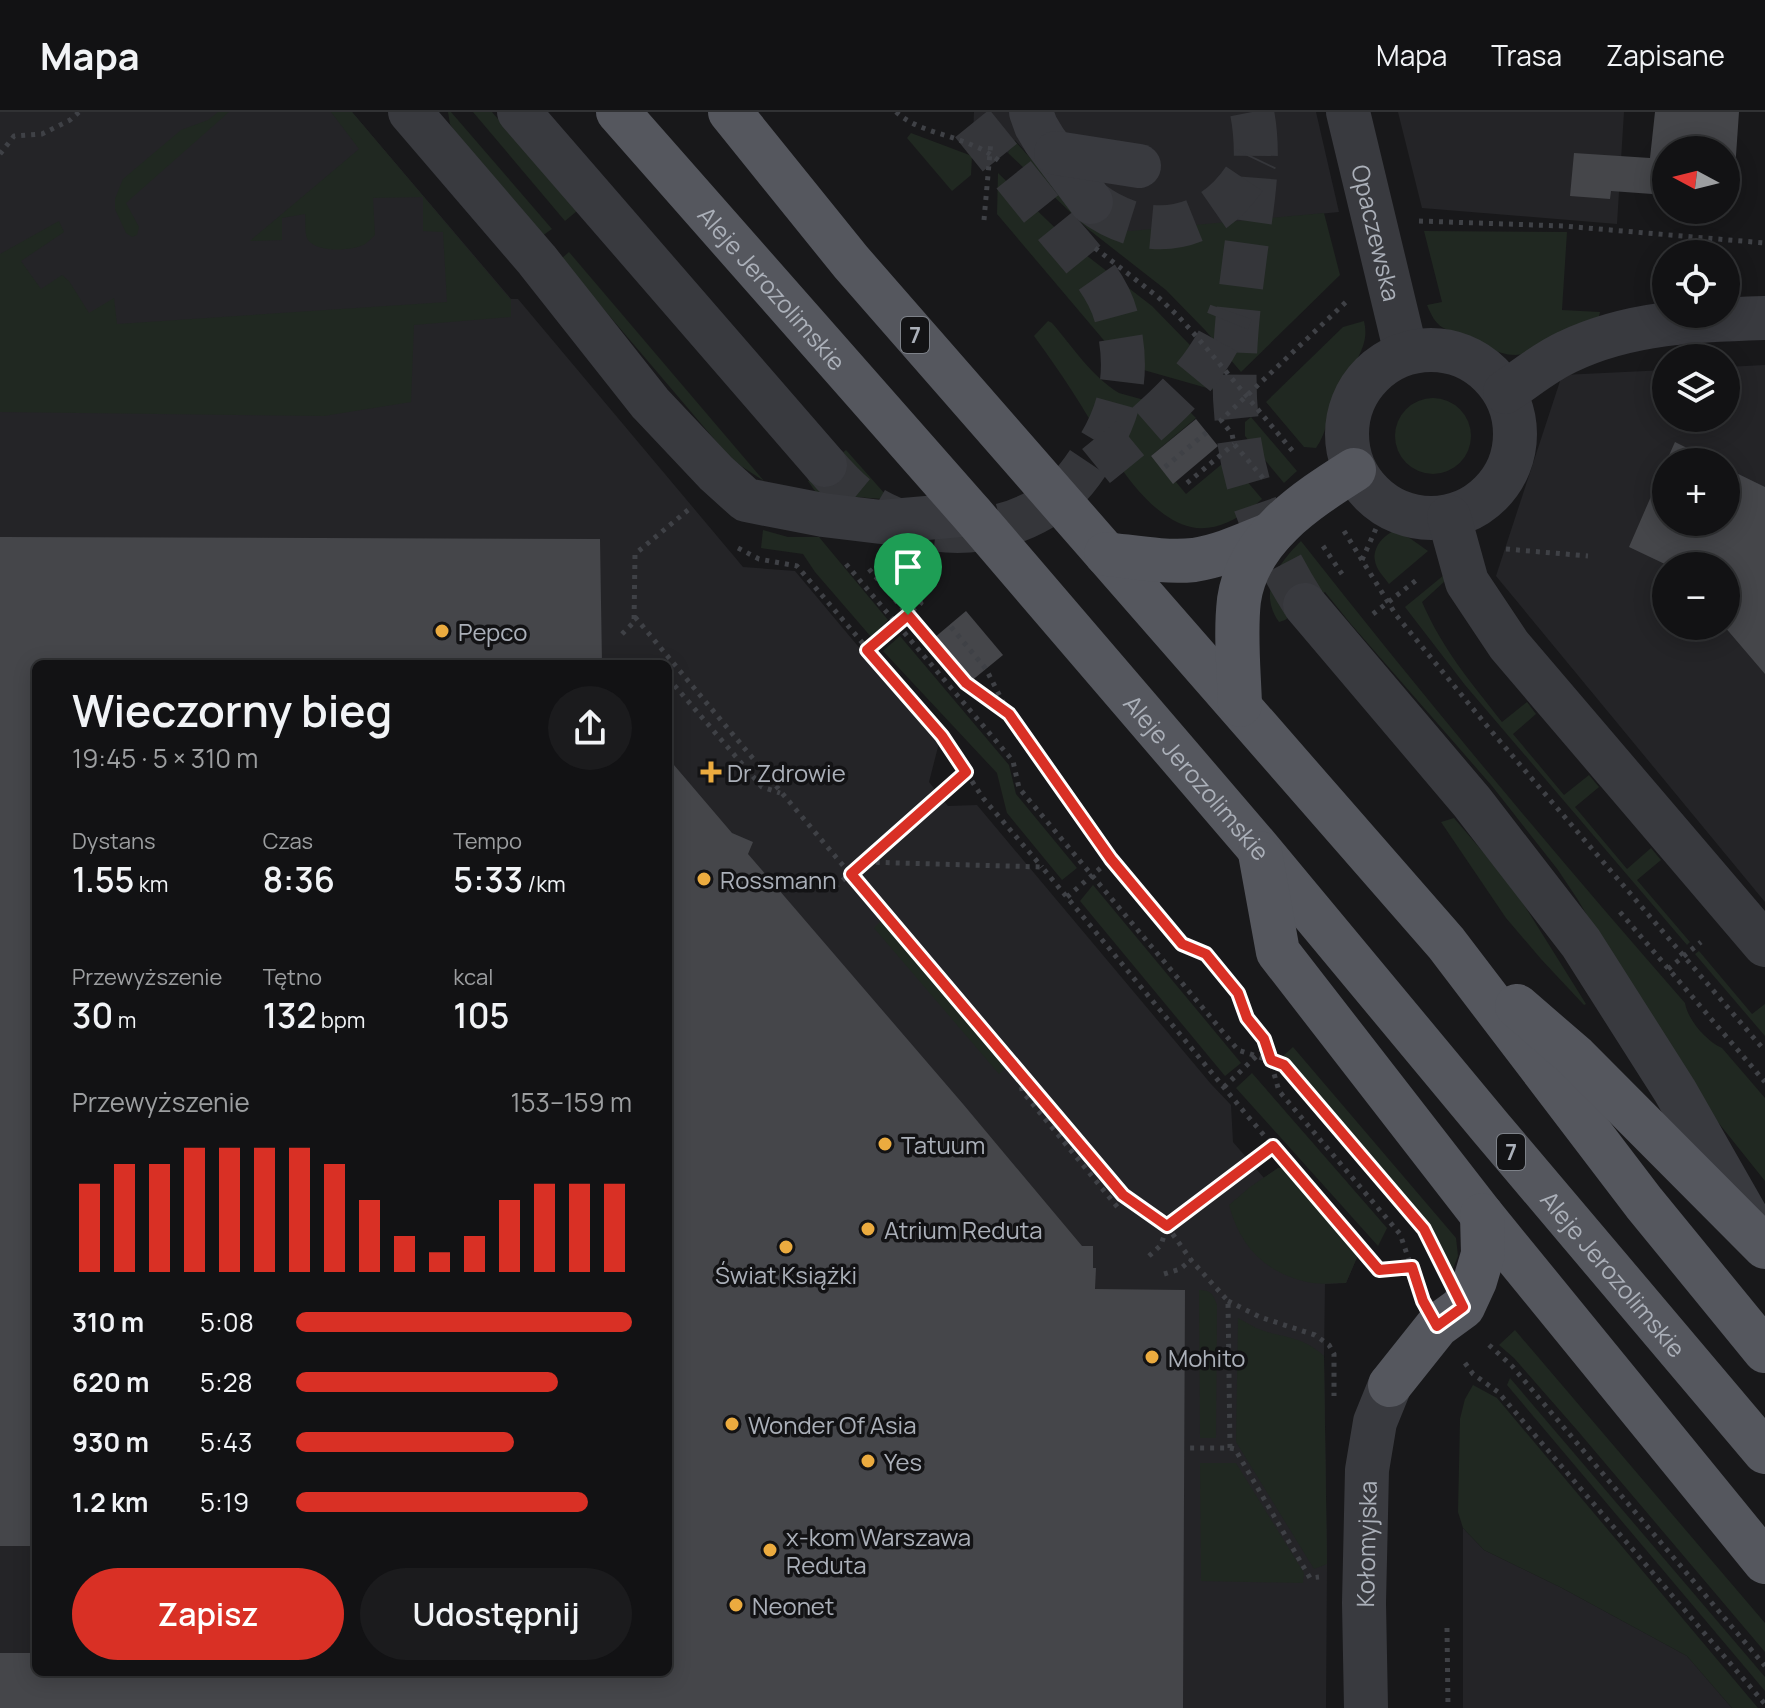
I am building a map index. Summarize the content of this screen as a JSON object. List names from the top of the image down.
{
  "streets": {
    "main road": ["Aleje Jerozolimskie", "7"],
    "street": ["Opaczewska", "Kołomyjska"]
  },
  "places": {
    "other": [
      "Pepco",
      "Rossmann",
      "Tatuum",
      "Atrium Reduta",
      "Świat Książki",
      "Mohito",
      "Wonder Of Asia",
      "Yes",
      "x-kom Warszawa Reduta",
      "Neonet"
    ],
    "health": ["Dr Zdrowie"]
  },
  "north": "left",
  "page": {
    "header": "Mapa",
    "nav": ["Mapa", "Trasa", "Zapisane"],
    "map_buttons": ["+", "−"],
    "heading": ["Wieczorny bieg", "19:45 · 5 × 310 m"],
    "stats": [
      ["Dystans", "1.55 km"],
      ["Czas", "8:36"],
      ["Tempo", "5:33 /km"],
      ["Przewyższenie", "30 m"],
      ["Tętno", "132 bpm"],
      ["kcal", "105"]
    ],
    "chart": ["Przewyższenie", "153–159 m"],
    "list": [
      {
        "name": "310 m",
        "note": "5:08"
      },
      {
        "name": "620 m",
        "note": "5:28"
      },
      {
        "name": "930 m",
        "note": "5:43"
      },
      {
        "name": "1.2 km",
        "note": "5:19"
      }
    ],
    "buttons": ["Zapisz", "Udostępnij"]
  }
}
